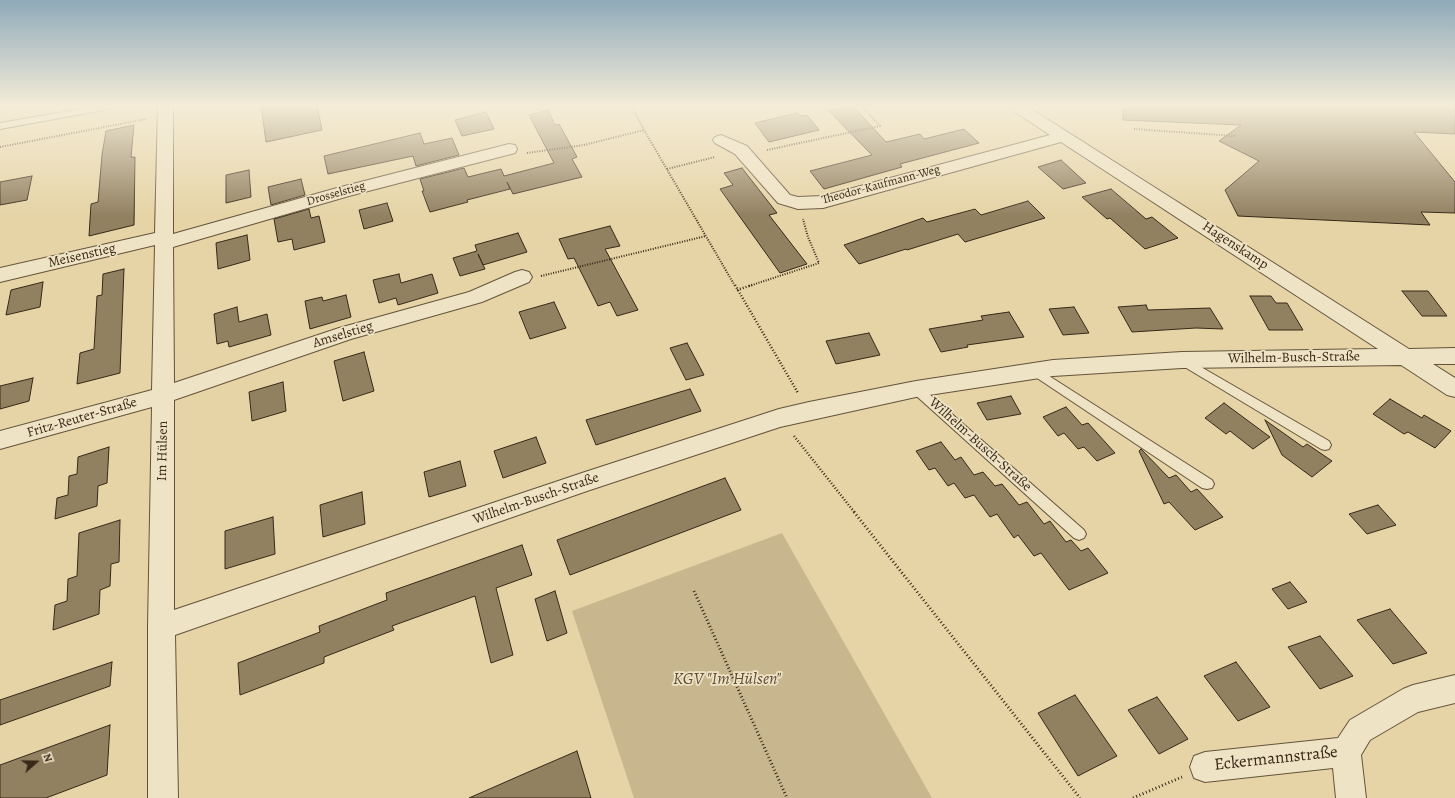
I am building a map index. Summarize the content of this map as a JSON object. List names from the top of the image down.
{
  "streets": {
    "street": [
      "Theodor-Kaufmann-Weg",
      "Drosselstieg",
      "Hagenskamp",
      "Meisenstieg",
      "Amselstieg",
      "Wilhelm-Busch-Straße",
      "Fritz-Reuter-Straße",
      "Im Hülsen",
      "Eckermannstraße"
    ]
  },
  "crossings": [
    ["Drosselstieg", "Meisenstieg"],
    ["Drosselstieg", "Im Hülsen"],
    ["Hagenskamp", "Wilhelm-Busch-Straße"],
    ["Meisenstieg", "Im Hülsen"],
    ["Amselstieg", "Fritz-Reuter-Straße"],
    ["Amselstieg", "Im Hülsen"],
    ["Wilhelm-Busch-Straße", "Im Hülsen"],
    ["Fritz-Reuter-Straße", "Im Hülsen"]
  ],
  "parks": ["KGV \"Im Hülsen\""],
  "north": "right"
}
